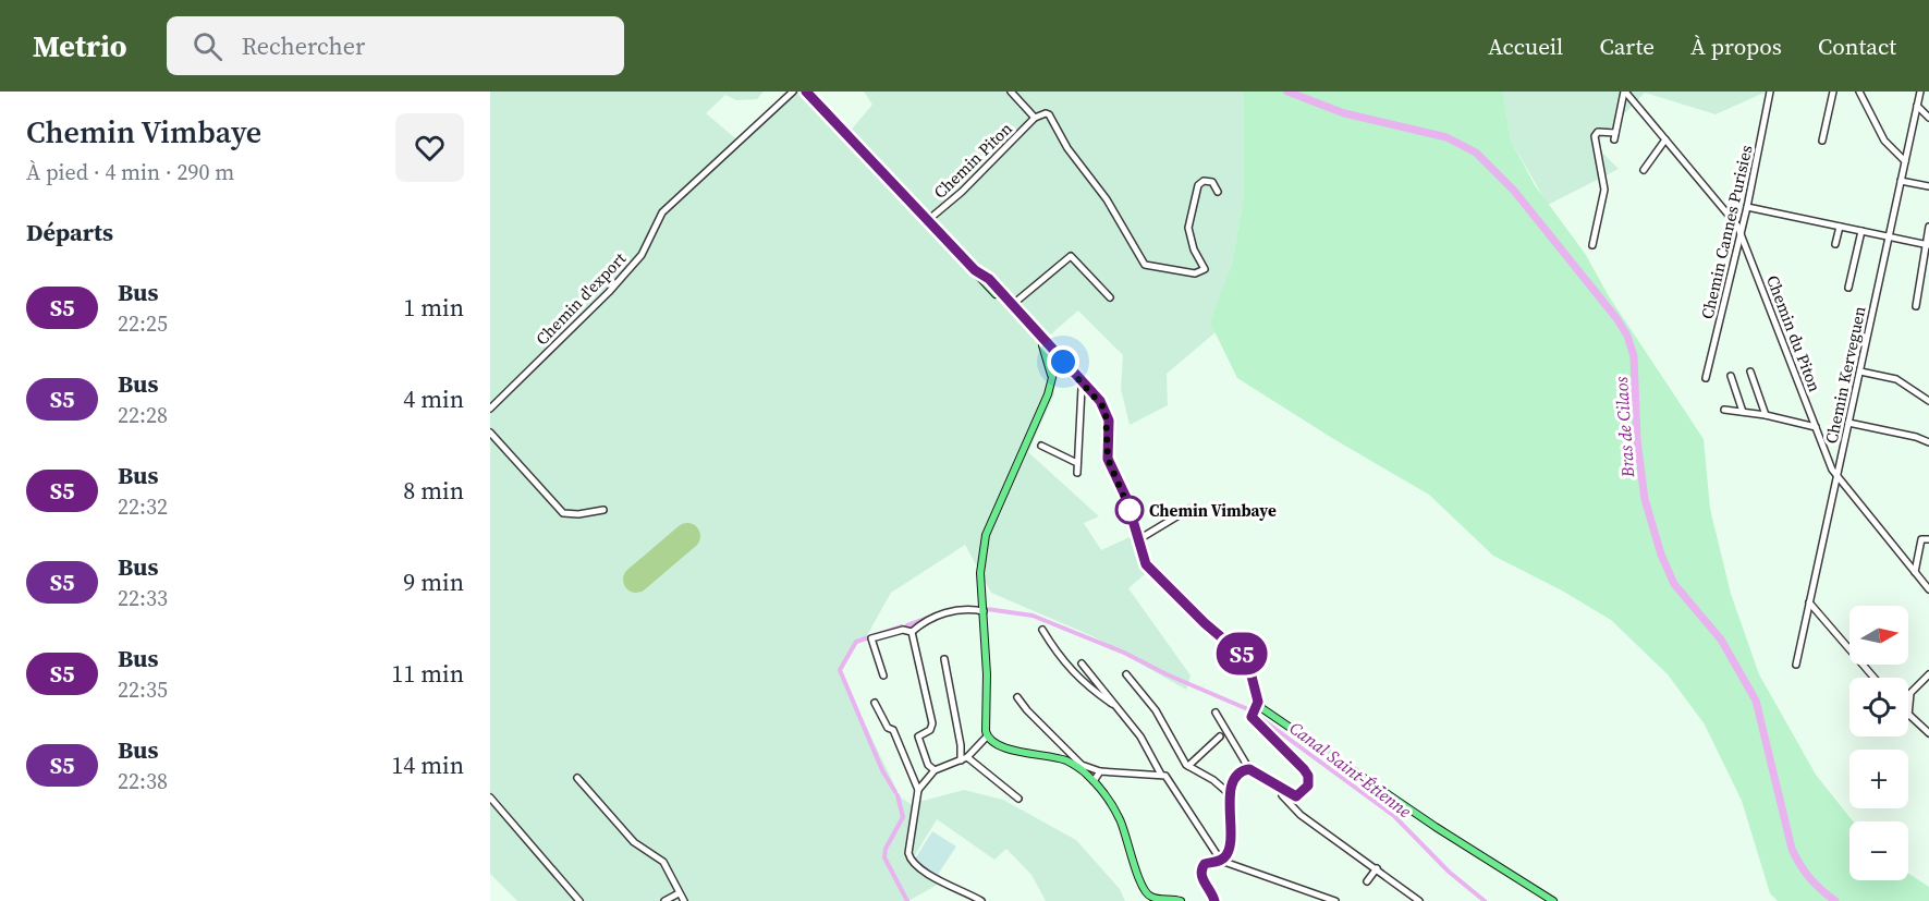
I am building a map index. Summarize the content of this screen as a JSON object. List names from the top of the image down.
{
  "streets": {
    "street": [
      "Chemin Piton",
      "Chemin Cannes Purisies",
      "Chemin d'export",
      "Chemin du Piton",
      "Chemin Kerveguen"
    ]
  },
  "crossings": [
    ["Chemin Cannes Purisies", "Chemin du Piton"],
    ["Chemin du Piton", "Chemin Kerveguen"]
  ],
  "water": ["Bras de Cilaos", "Canal Saint-Étienne"],
  "places": ["Chemin Vimbaye"],
  "lines": ["bus line S5"],
  "north": "right",
  "page": {
    "header": "Metrio",
    "search": "Rechercher",
    "nav": [
      "Accueil",
      "Carte",
      "À propos",
      "Contact"
    ],
    "heading": [
      ["Chemin Vimbaye", "À pied · 4 min · 290 m"],
      "Départs"
    ],
    "on_map": "S5",
    "list": [
      {
        "mark": "S5",
        "name": "Bus",
        "note": "22:25",
        "value": "1 min"
      },
      {
        "mark": "S5",
        "name": "Bus",
        "note": "22:28",
        "value": "4 min"
      },
      {
        "mark": "S5",
        "name": "Bus",
        "note": "22:32",
        "value": "8 min"
      },
      {
        "mark": "S5",
        "name": "Bus",
        "note": "22:33",
        "value": "9 min"
      },
      {
        "mark": "S5",
        "name": "Bus",
        "note": "22:35",
        "value": "11 min"
      },
      {
        "mark": "S5",
        "name": "Bus",
        "note": "22:38",
        "value": "14 min"
      }
    ],
    "map_buttons": ["+", "−"]
  }
}
